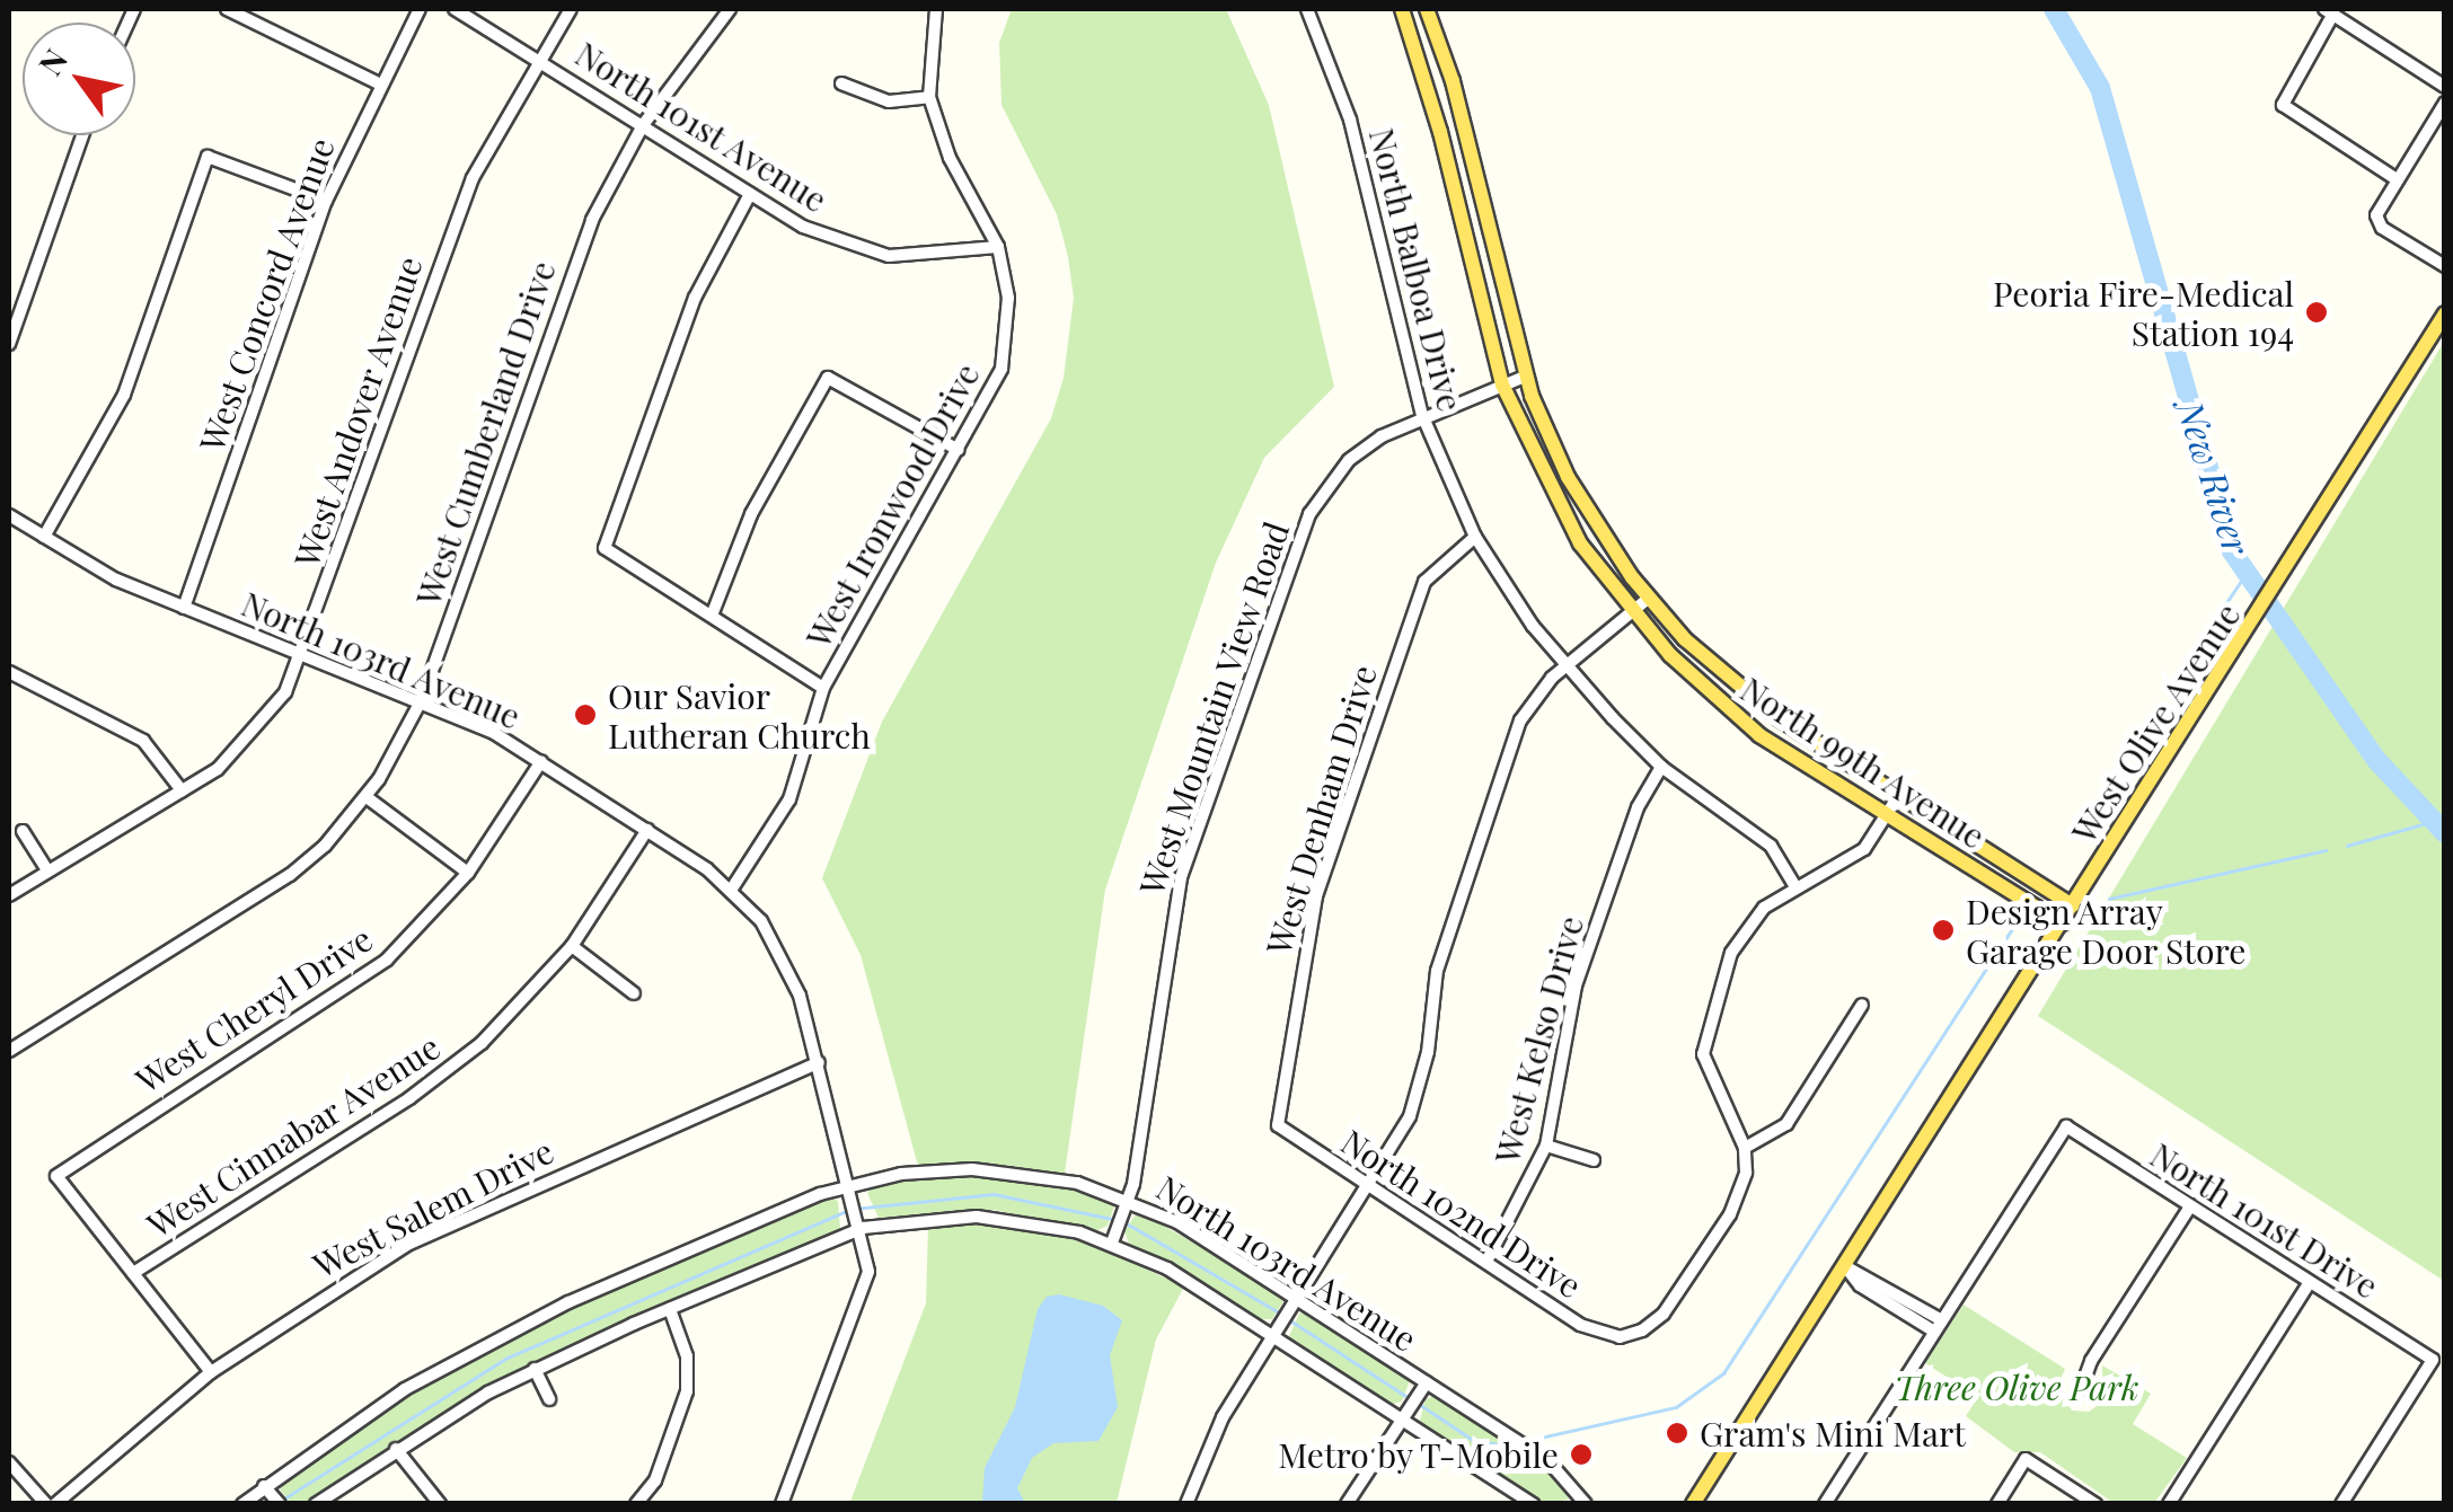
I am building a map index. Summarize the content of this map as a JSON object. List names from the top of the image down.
{
  "streets": {
    "main road": ["West Olive Avenue", "North 99th Avenue"],
    "street": [
      "North 101st Avenue",
      "North Balboa Drive",
      "West Concord Avenue",
      "West Andover Avenue",
      "West Cumberland Drive",
      "West Ironwood Drive",
      "North 103rd Avenue",
      "West Mountain View Road",
      "West Denham Drive",
      "West Cheryl Drive",
      "West Kelso Drive",
      "West Cinnabar Avenue",
      "West Salem Drive",
      "North 102nd Drive",
      "North 101st Drive"
    ]
  },
  "crossings": [
    ["North 101st Avenue", "West Andover Avenue"],
    ["North 101st Avenue", "West Cumberland Drive"],
    ["North 101st Avenue", "West Ironwood Drive"],
    ["North Balboa Drive", "West Mountain View Road"],
    ["North Balboa Drive", "West Denham Drive"],
    ["North Balboa Drive", "West Kelso Drive"],
    ["West Concord Avenue", "North 103rd Avenue"],
    ["West Andover Avenue", "North 103rd Avenue"],
    ["West Cumberland Drive", "North 103rd Avenue"],
    ["West Ironwood Drive", "North 103rd Avenue"],
    ["North 103rd Avenue", "West Mountain View Road"],
    ["North 103rd Avenue", "West Cheryl Drive"],
    ["North 103rd Avenue", "West Cinnabar Avenue"],
    ["North 103rd Avenue", "West Salem Drive"],
    ["West Mountain View Road", "North 99th Avenue"],
    ["West Olive Avenue", "North 99th Avenue"],
    ["West Denham Drive", "North 102nd Drive"],
    ["West Cheryl Drive", "West Cinnabar Avenue"],
    ["West Kelso Drive", "North 102nd Drive"]
  ],
  "water": ["New River"],
  "parks": ["Three Olive Park"],
  "places": [
    "Peoria Fire-Medical Station 194",
    "Our Savior Lutheran Church",
    "Design Array Garage Door Store",
    "Gram's Mini Mart",
    "Metro by T-Mobile"
  ],
  "north": "top left"
}
